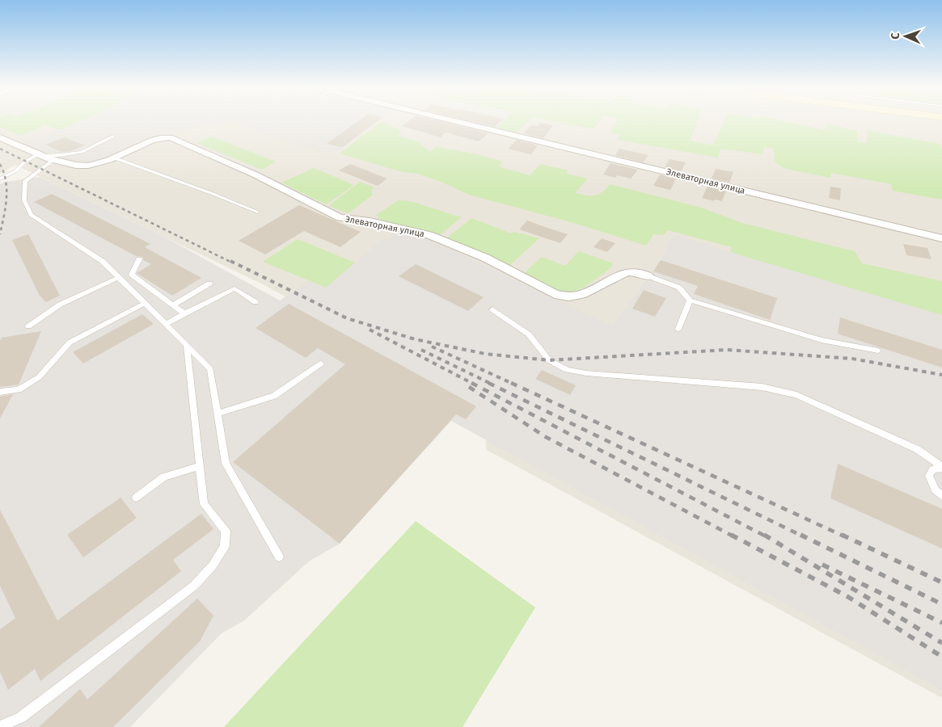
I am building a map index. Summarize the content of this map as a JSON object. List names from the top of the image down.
{
  "streets": {
    "street": ["Элеваторная улица"]
  },
  "north": "left"
}
